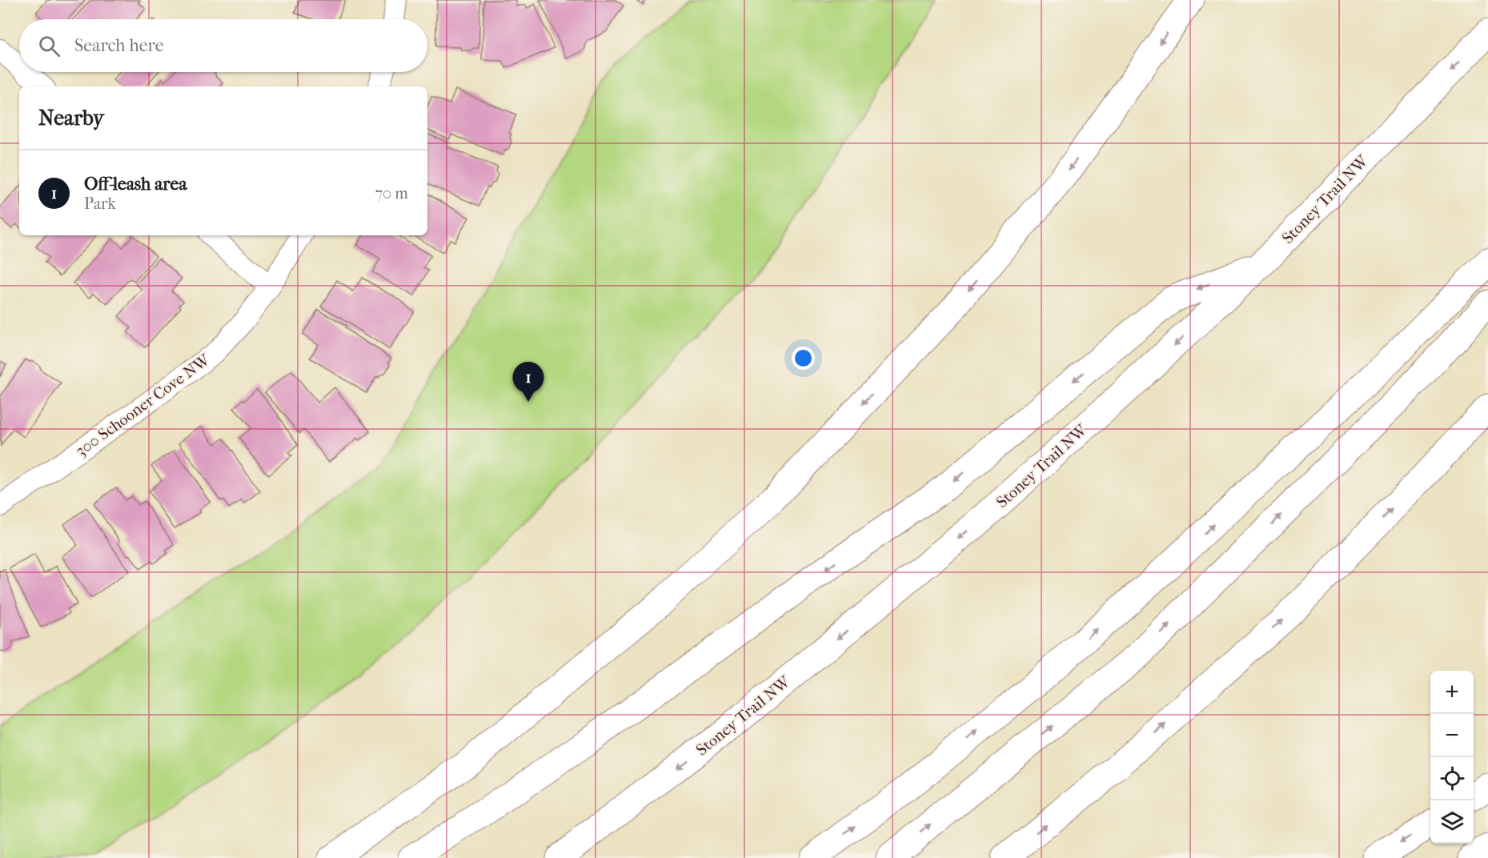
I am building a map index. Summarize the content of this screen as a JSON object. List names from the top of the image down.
{
  "streets": {
    "main road": ["Stoney Trail NW"],
    "street": ["300 Schooner Cove NW"]
  },
  "page": {
    "search": "Search here",
    "heading": "Nearby",
    "list": [
      {
        "mark": "1",
        "name": "Off-leash area",
        "note": "Park",
        "value": "70 m"
      }
    ],
    "pins": "1",
    "map_buttons": ["+", "−"]
  }
}
